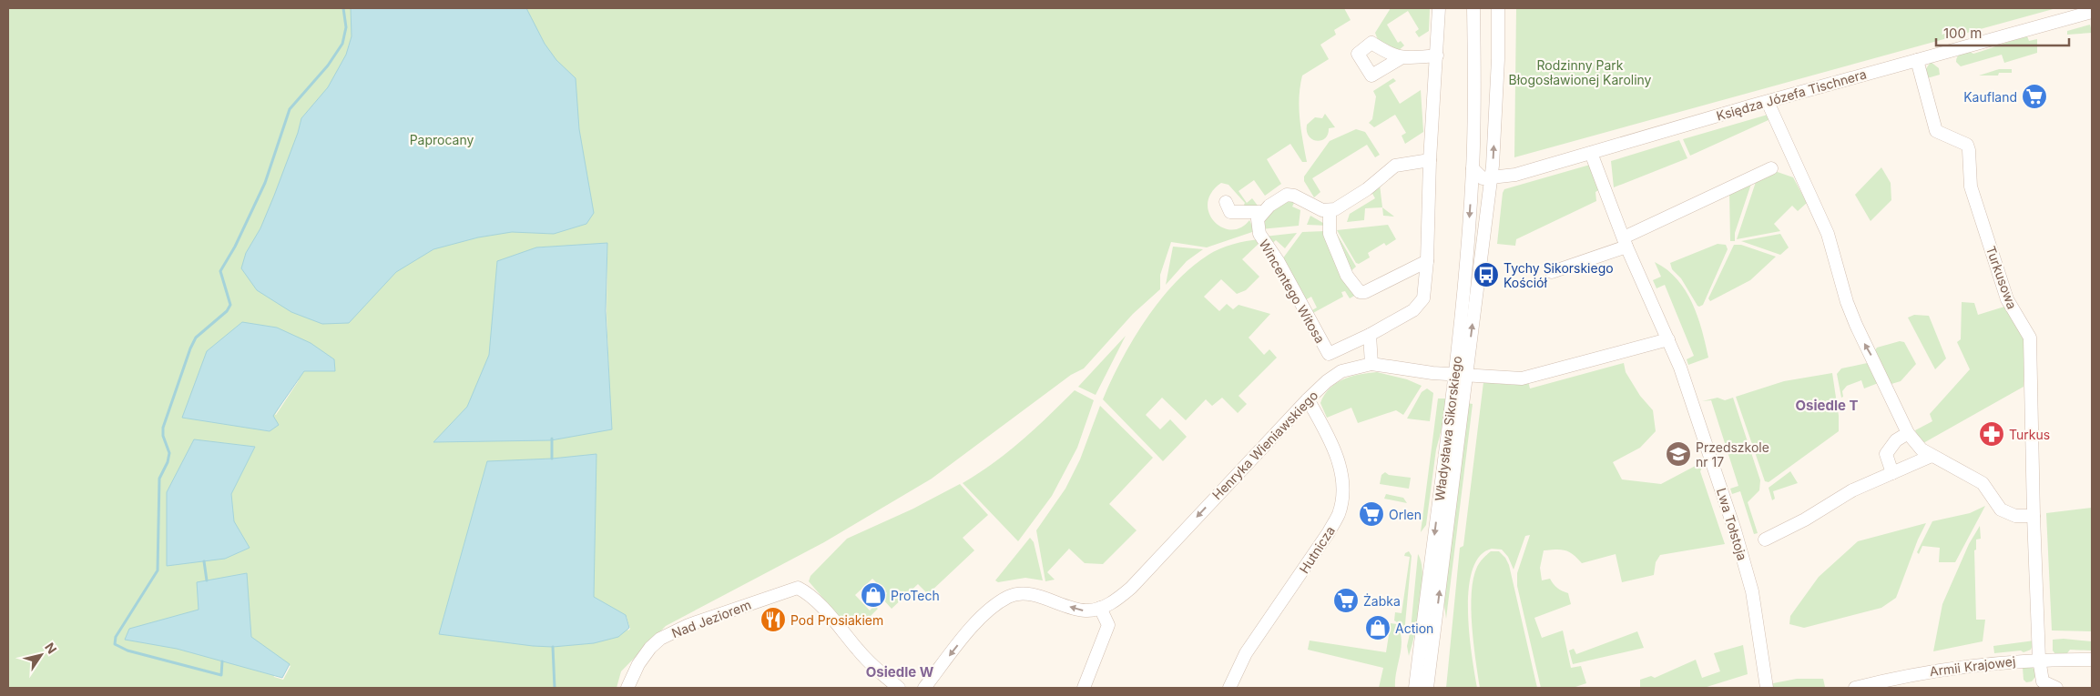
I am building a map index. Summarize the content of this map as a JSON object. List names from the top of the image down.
{
  "streets": {
    "street": [
      "Księdza Józefa Tischnera",
      "Turkusowa",
      "Wincentego Witosa",
      "Władysława Sikorskiego",
      "Henryka Wieniawskiego",
      "Lwa Tołstoja",
      "Hutnicza",
      "Nad Jeziorem",
      "Armii Krajowej"
    ]
  },
  "crossings": [
    ["Księdza Józefa Tischnera", "Turkusowa"],
    ["Księdza Józefa Tischnera", "Władysława Sikorskiego"],
    ["Księdza Józefa Tischnera", "Lwa Tołstoja"],
    ["Turkusowa", "Armii Krajowej"],
    ["Władysława Sikorskiego", "Henryka Wieniawskiego"],
    ["Henryka Wieniawskiego", "Hutnicza"]
  ],
  "one_way": ["Henryka Wieniawskiego"],
  "districts": ["Osiedle T", "Osiedle W"],
  "parks": ["Rodzinny Park Błogosławionej Karoliny", "Paprocany"],
  "places": {
    "supermarket": ["Kaufland", "Orlen", "Żabka"],
    "bus stop": ["Tychy Sikorskiego Kościół"],
    "pharmacy": ["Turkus"],
    "school or university": ["Przedszkole nr 17"],
    "shop": ["ProTech", "Action"],
    "restaurant": ["Pod Prosiakiem"]
  },
  "scale_bar": "100 m",
  "north": "top right"
}
